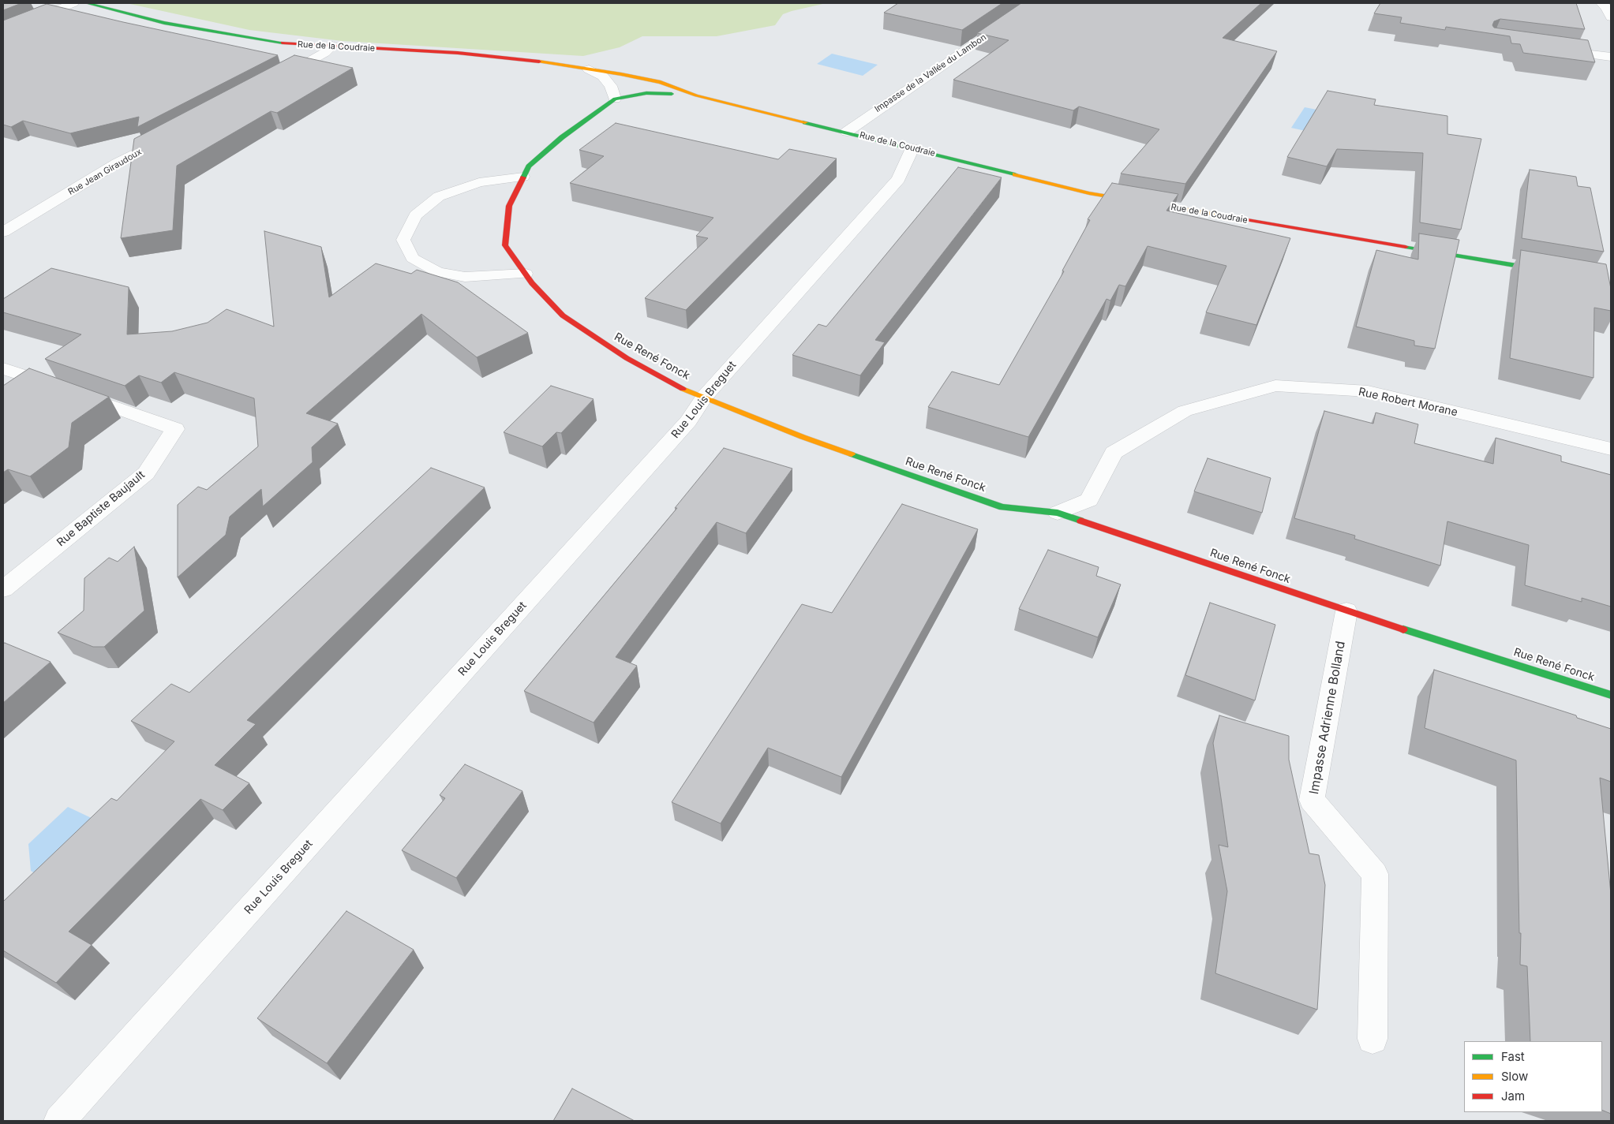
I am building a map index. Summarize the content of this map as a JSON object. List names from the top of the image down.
{
  "streets": {
    "street": [
      "Rue de la Coudraie",
      "Impasse de la Vallée du Lambon",
      "Rue Jean Giraudoux",
      "Rue René Fonck",
      "Rue Louis Breguet",
      "Rue Robert Morane",
      "Rue Baptiste Baujault",
      "Impasse Adrienne Bolland"
    ]
  },
  "crossings": [
    ["Rue de la Coudraie", "Impasse de la Vallée du Lambon"],
    ["Rue de la Coudraie", "Rue René Fonck"],
    ["Rue de la Coudraie", "Rue Louis Breguet"],
    ["Rue René Fonck", "Rue Louis Breguet"],
    ["Rue René Fonck", "Rue Robert Morane"],
    ["Rue René Fonck", "Impasse Adrienne Bolland"]
  ],
  "legend": ["Fast", "Slow", "Jam"]
}
